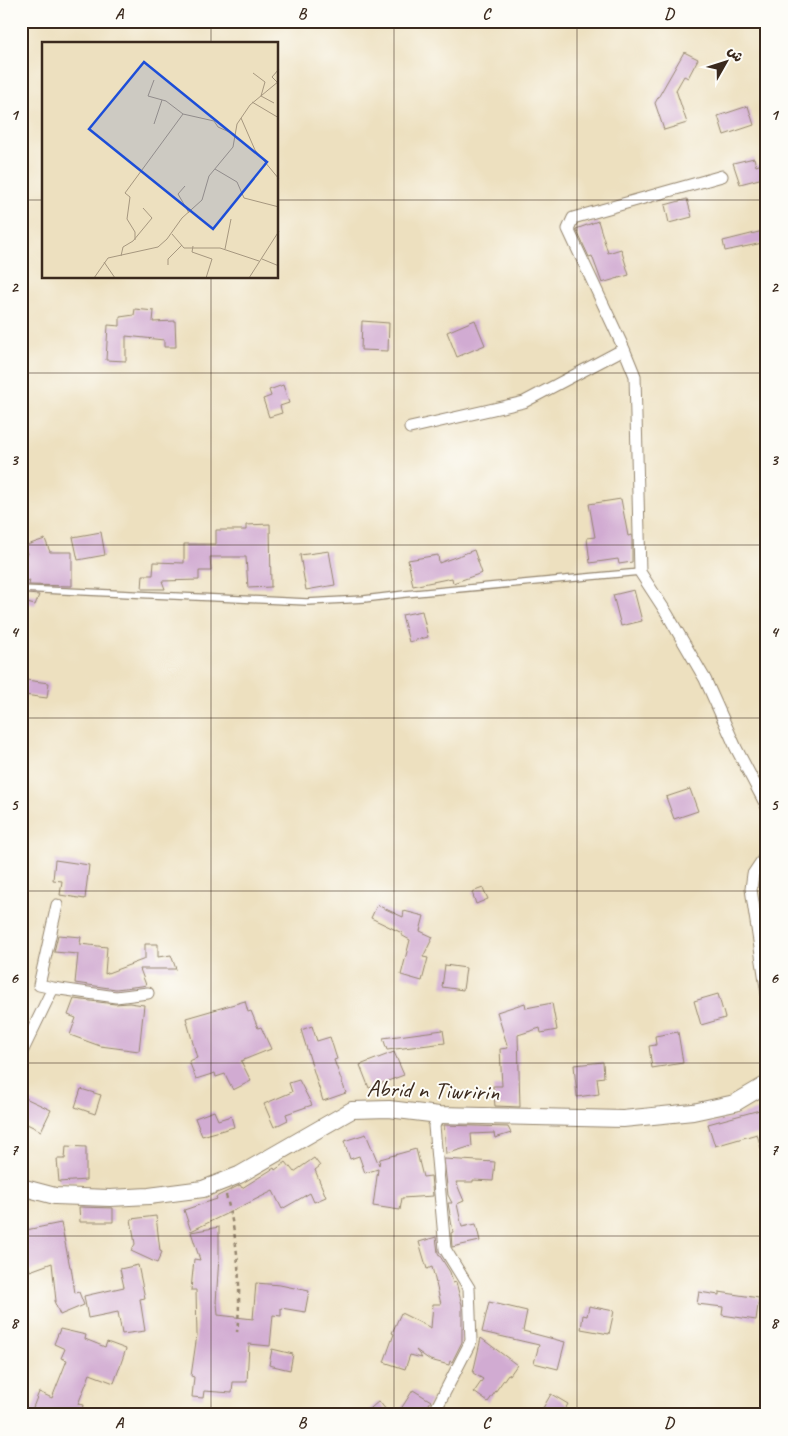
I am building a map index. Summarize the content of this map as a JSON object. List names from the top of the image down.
{
  "streets": {
    "street": ["Abrid n Tiwririn"]
  },
  "north": "top right",
  "grid": {
    "columns": [
      "A",
      "B",
      "C",
      "D"
    ],
    "rows": [
      "1",
      "2",
      "3",
      "4",
      "5",
      "6",
      "7",
      "8"
    ]
  }
}
